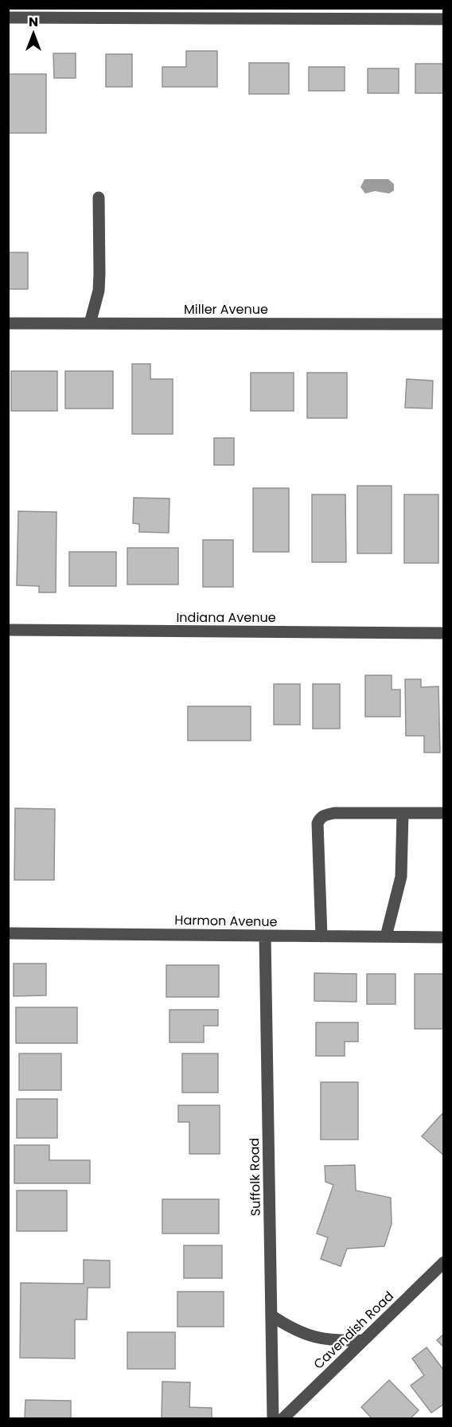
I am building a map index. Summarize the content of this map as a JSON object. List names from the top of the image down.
{
  "streets": {
    "street": [
      "Miller Avenue",
      "Indiana Avenue",
      "Harmon Avenue",
      "Suffolk Road",
      "Cavendish Road"
    ]
  },
  "crossings": [
    ["Harmon Avenue", "Suffolk Road"]
  ],
  "north": "top"
}
